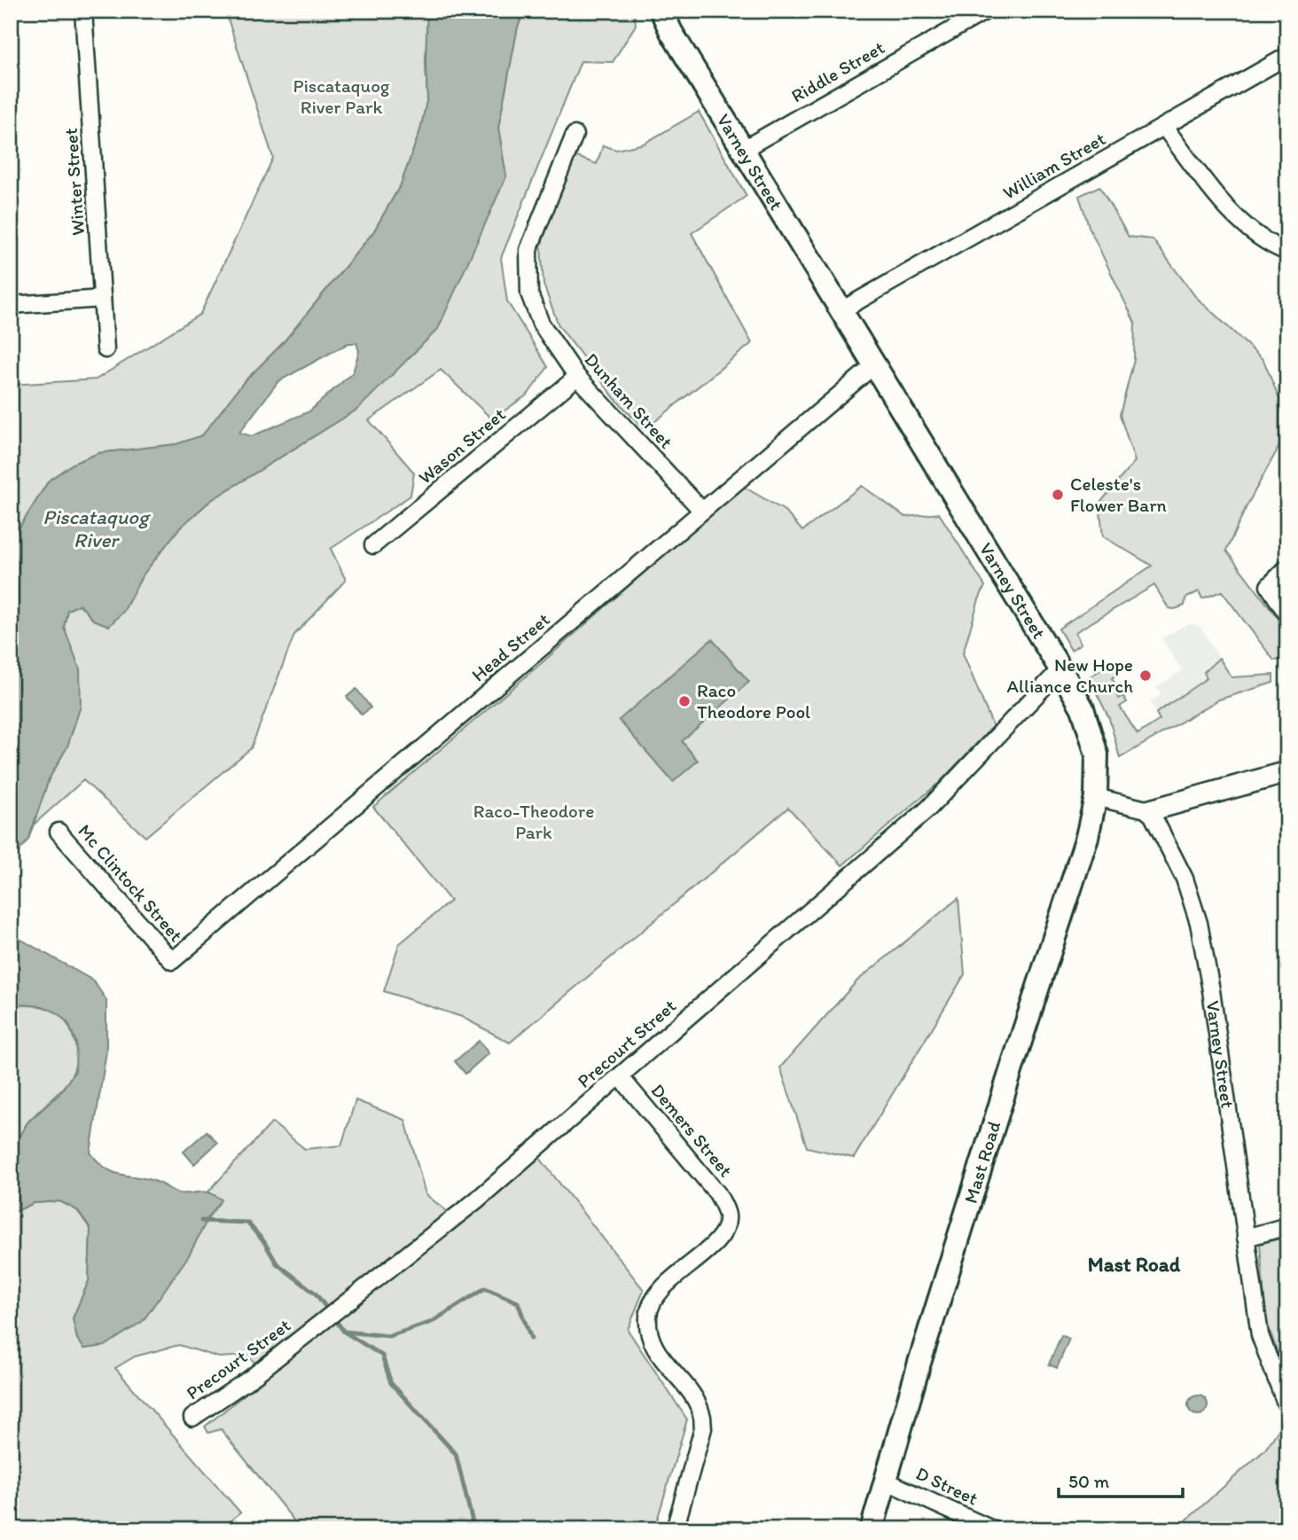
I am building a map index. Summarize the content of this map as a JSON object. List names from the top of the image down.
{
  "streets": {
    "main road": ["Varney Street", "Mast Road"],
    "street": [
      "Riddle Street",
      "William Street",
      "Winter Street",
      "Dunham Street",
      "Wason Street",
      "Head Street",
      "Mc Clintock Street",
      "Precourt Street",
      "Demers Street",
      "D Street"
    ]
  },
  "crossings": [
    ["Riddle Street", "Varney Street"],
    ["Varney Street", "William Street"],
    ["Varney Street", "Head Street"],
    ["Varney Street", "Precourt Street"],
    ["Varney Street", "Mast Road"],
    ["Dunham Street", "Wason Street"],
    ["Dunham Street", "Head Street"],
    ["Head Street", "Mc Clintock Street"],
    ["Precourt Street", "Demers Street"],
    ["Mast Road", "D Street"]
  ],
  "districts": ["Mast Road"],
  "water": ["Piscataquog River"],
  "parks": ["Piscataquog River Park", "Raco-Theodore Park"],
  "places": ["Celeste's Flower Barn", "New Hope Alliance Church", "Raco Theodore Pool"],
  "scale_bar": "50 m"
}
